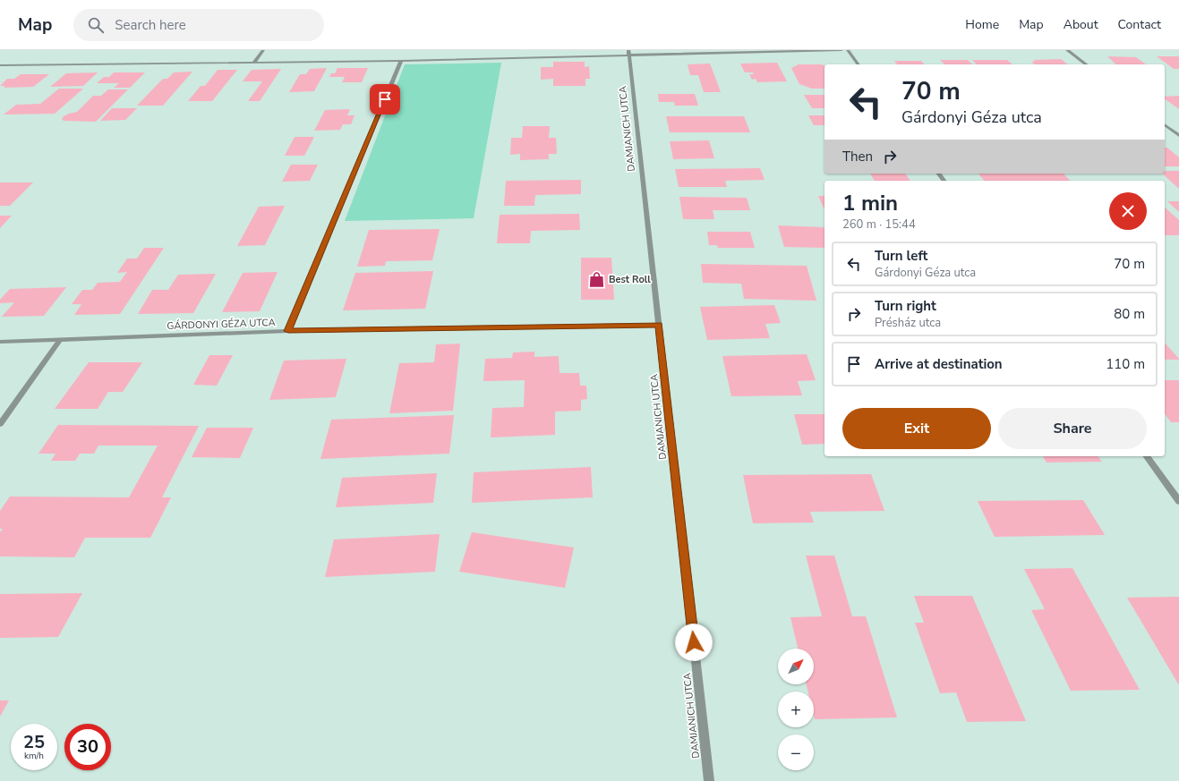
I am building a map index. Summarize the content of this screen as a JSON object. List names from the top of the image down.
{
  "streets": {
    "street": ["DAMJANICH UTCA", "GÁRDONYI GÉZA UTCA"]
  },
  "crossings": [
    ["DAMJANICH UTCA", "GÁRDONYI GÉZA UTCA"]
  ],
  "places": {
    "shop": ["Best Roll"]
  },
  "north": "top right",
  "page": {
    "header": "Map",
    "search": "Search here",
    "nav": [
      "Home",
      "Map",
      "About",
      "Contact"
    ],
    "turn": ["70 m", "Gárdonyi Géza utca"],
    "then": "Then",
    "heading": ["1 min", "260 m · 15:44"],
    "list": [
      {
        "name": "Turn left",
        "note": "Gárdonyi Géza utca",
        "value": "70 m"
      },
      {
        "name": "Turn right",
        "note": "Présház utca",
        "value": "80 m"
      },
      {
        "name": "Arrive at destination",
        "value": "110 m"
      }
    ],
    "buttons": ["Exit", "Share"],
    "map_buttons": ["+", "−"],
    "speed": "25 km/h",
    "limit": "30"
  }
}
